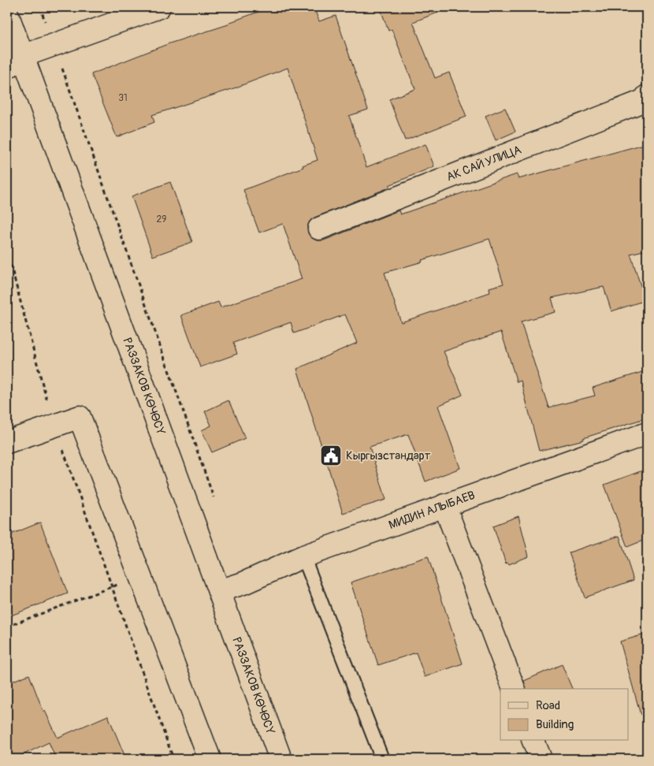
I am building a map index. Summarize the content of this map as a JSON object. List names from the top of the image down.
{
  "streets": {
    "main road": ["АК САЙ УЛИЦА", "РАЗЗАКОВ КӨЧӨСҮ", "МИДИН АЛЫБАЕВ"]
  },
  "crossings": [
    ["РАЗЗАКОВ КӨЧӨСҮ", "МИДИН АЛЫБАЕВ"]
  ],
  "places": {
    "public building": ["Кыргызстандарт"]
  },
  "house_numbers": ["31", "29"],
  "legend": ["Road", "Building"]
}
